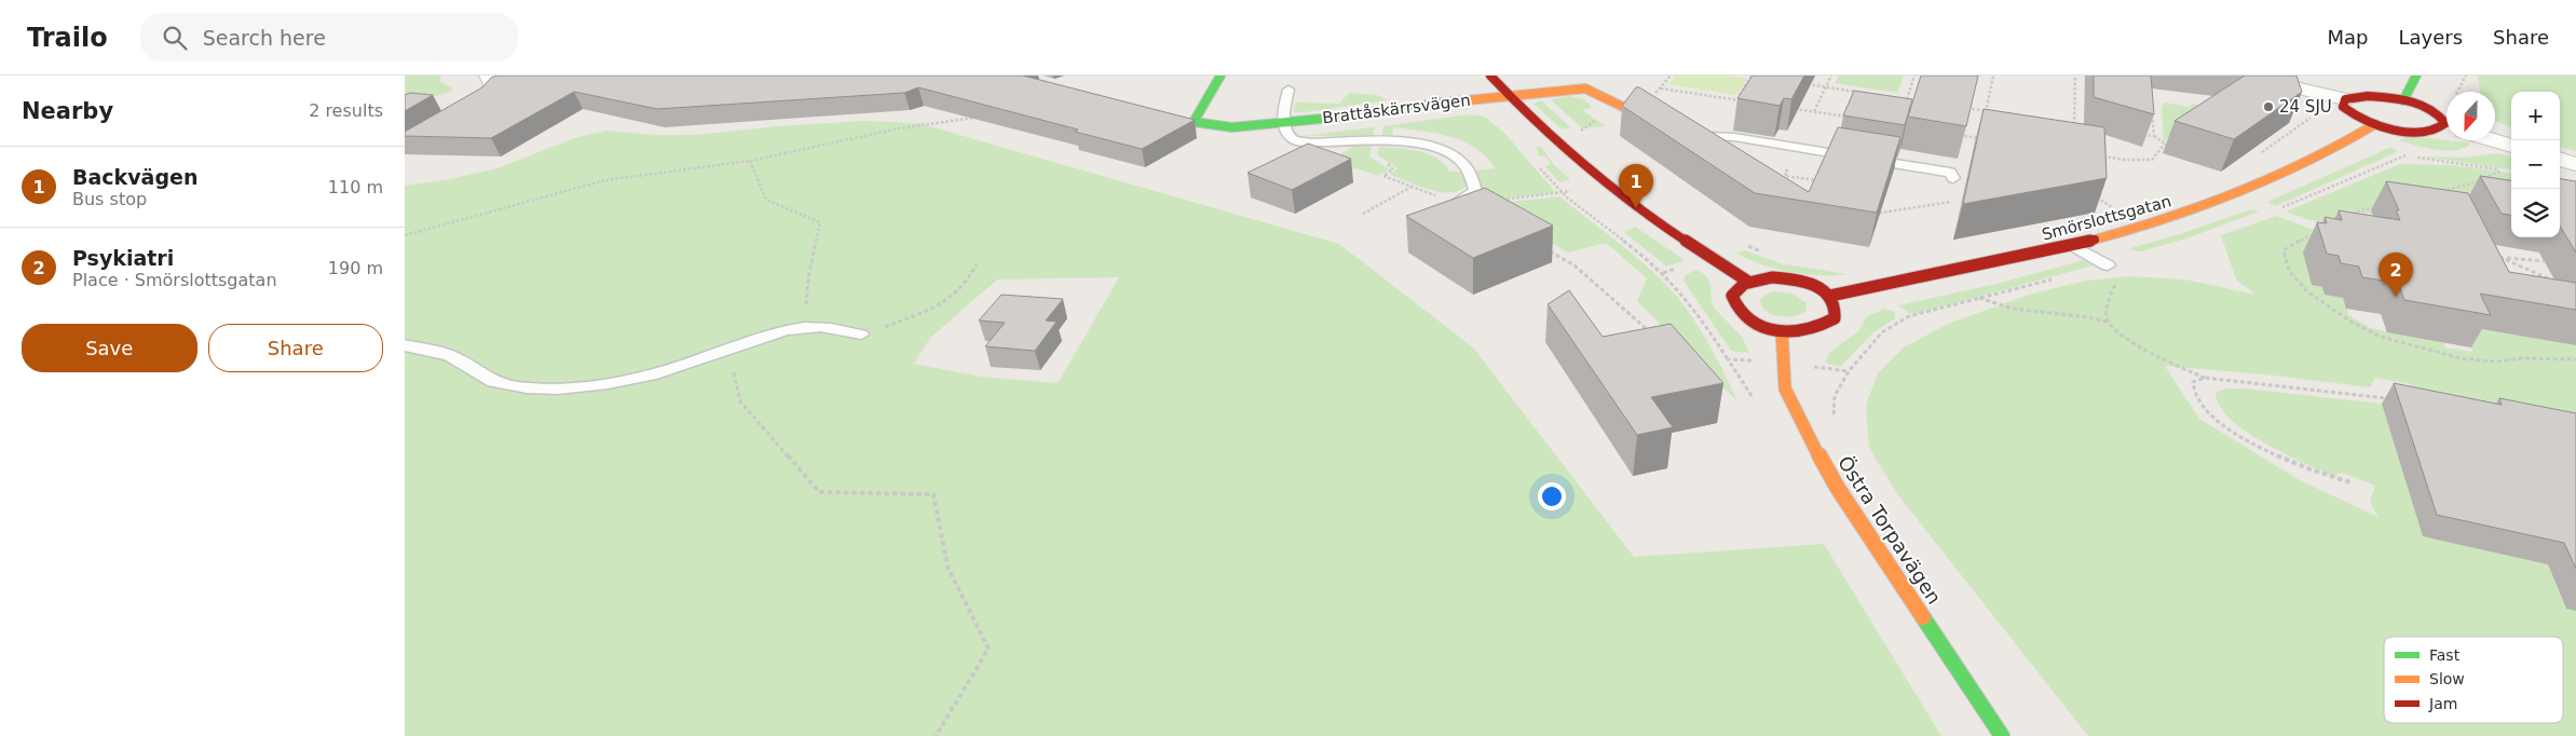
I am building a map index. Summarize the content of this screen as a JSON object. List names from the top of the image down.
{
  "streets": {
    "street": ["Brattåskärrsvägen", "Smörslottsgatan", "Östra Torpavägen"]
  },
  "places": ["24 SJU"],
  "legend": ["Fast", "Slow", "Jam"],
  "north": "bottom",
  "page": {
    "header": "Trailo",
    "search": "Search here",
    "nav": ["Map", "Layers", "Share"],
    "heading": ["Nearby", "2 results"],
    "map_buttons": ["+", "−"],
    "list": [
      {
        "mark": "1",
        "name": "Backvägen",
        "note": "Bus stop",
        "value": "110 m"
      },
      {
        "mark": "2",
        "name": "Psykiatri",
        "note": "Place · Smörslottsgatan",
        "value": "190 m"
      }
    ],
    "pins": ["1", "2"],
    "buttons": ["Save", "Share"]
  }
}
